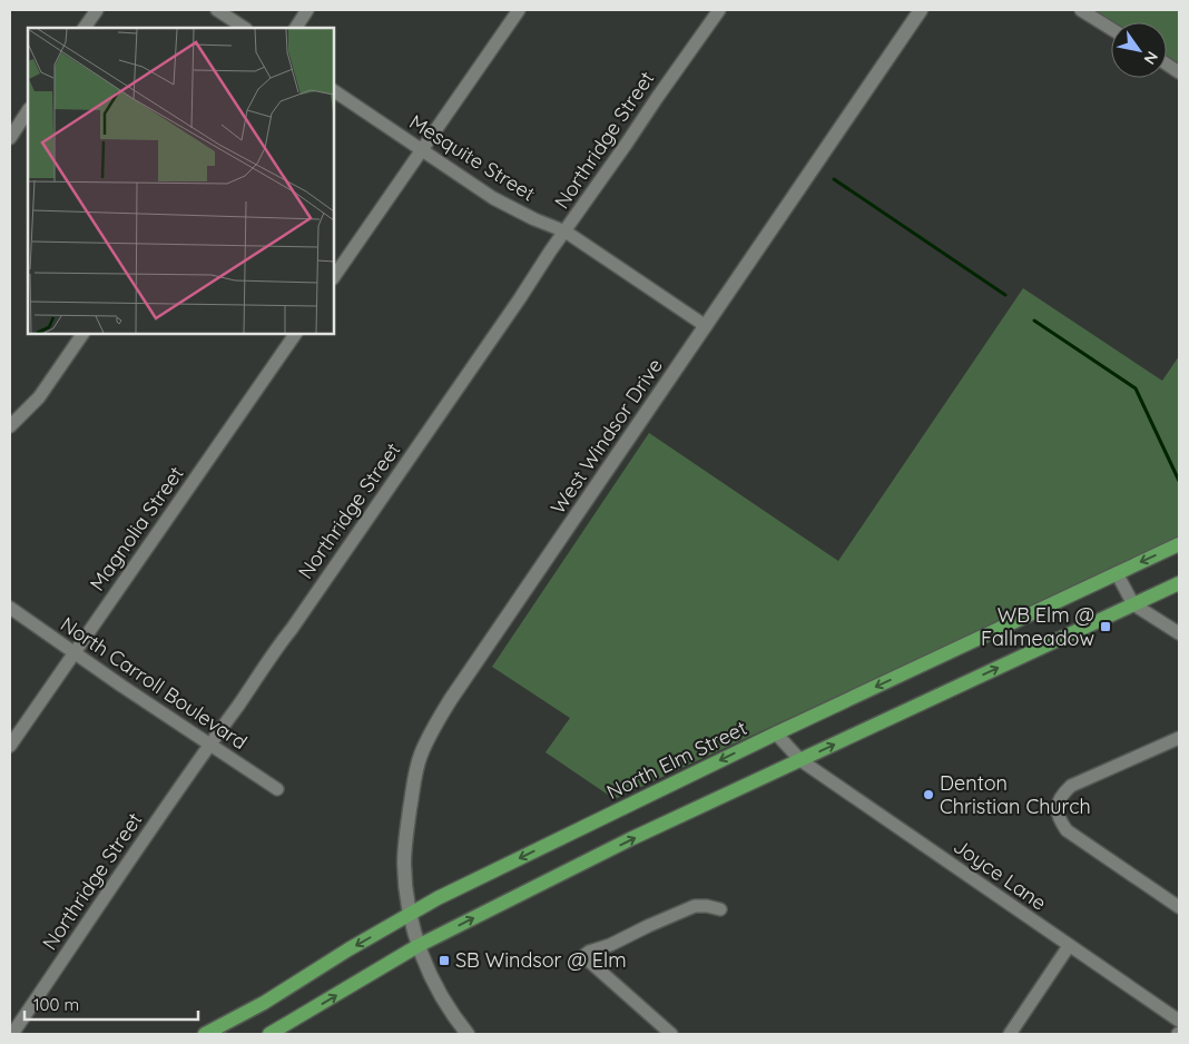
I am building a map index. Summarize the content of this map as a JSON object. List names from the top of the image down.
{
  "streets": {
    "main road": ["North Elm Street"],
    "street": [
      "Northridge Street",
      "Mesquite Street",
      "West Windsor Drive",
      "Magnolia Street",
      "North Carroll Boulevard",
      "Joyce Lane"
    ]
  },
  "crossings": [
    ["Northridge Street", "Mesquite Street"],
    ["Northridge Street", "North Carroll Boulevard"],
    ["Mesquite Street", "West Windsor Drive"],
    ["West Windsor Drive", "North Elm Street"],
    ["Magnolia Street", "North Carroll Boulevard"],
    ["North Elm Street", "Joyce Lane"]
  ],
  "places": {
    "transit": ["WB Elm @ Fallmeadow", "SB Windsor @ Elm"],
    "other": ["Denton Christian Church"]
  },
  "scale_bar": "100 m",
  "north": "bottom right"
}
